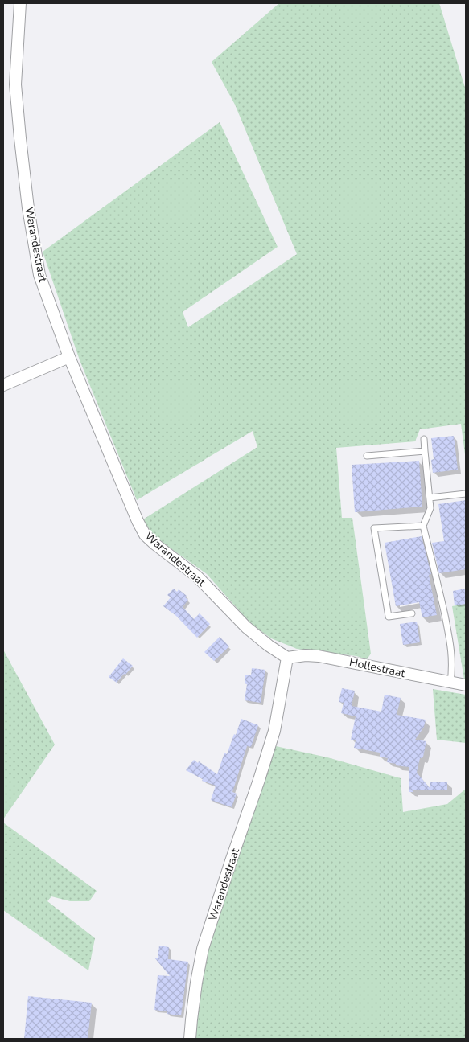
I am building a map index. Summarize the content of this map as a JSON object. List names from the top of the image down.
{
  "streets": {
    "street": ["Warandestraat", "Hollestraat"]
  },
  "crossings": [
    ["Warandestraat", "Hollestraat"]
  ]
}
